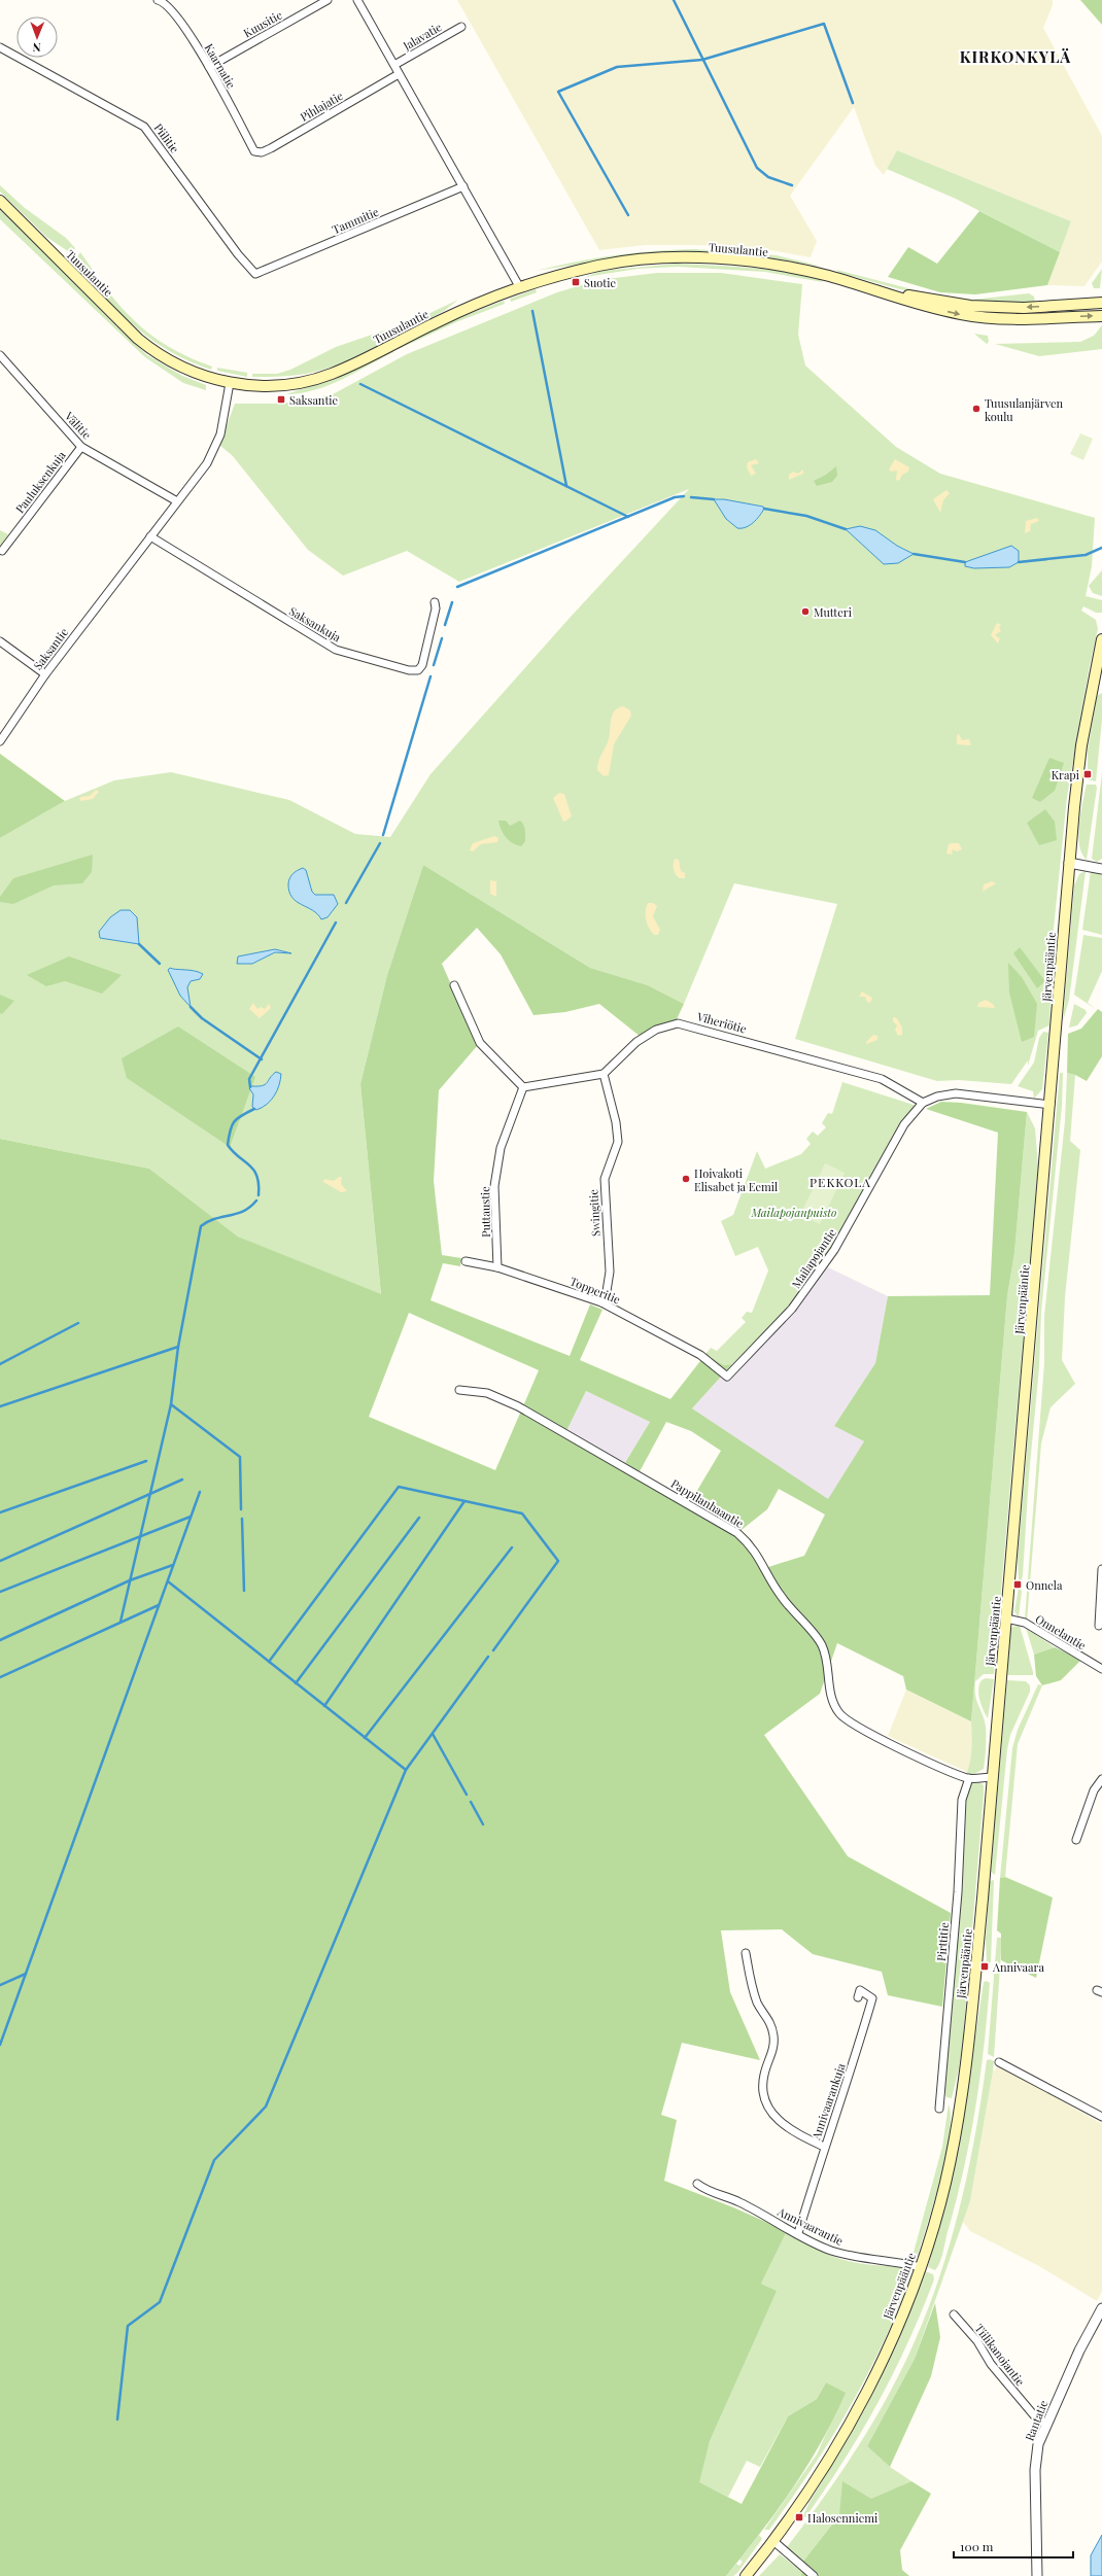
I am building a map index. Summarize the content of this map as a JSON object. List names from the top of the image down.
{
  "streets": {
    "main road": ["Tuusulantie", "Järvenpääntie"],
    "street": [
      "Kuusitie",
      "Jalavatie",
      "Kaarnatie",
      "Pihlajatie",
      "Piilitie",
      "Tammitie",
      "Välitie",
      "Pauluksenkuja",
      "Saksankuja",
      "Saksantie",
      "Viheriötie",
      "Puttaustie",
      "Swingitie",
      "Mailapojantie",
      "Topperitie",
      "Pappilanhaantie",
      "Onnelantie",
      "Pirttitie",
      "Annivaarankuja",
      "Annivaarantie",
      "Tiilikanojantie",
      "Rantatie"
    ]
  },
  "crossings": [
    ["Kuusitie", "Kaarnatie"],
    ["Kaarnatie", "Pihlajatie"],
    ["Piilitie", "Tammitie"],
    ["Tuusulantie", "Saksantie"],
    ["Välitie", "Pauluksenkuja"],
    ["Välitie", "Saksantie"],
    ["Saksankuja", "Saksantie"],
    ["Järvenpääntie", "Mailapojantie"],
    ["Järvenpääntie", "Pappilanhaantie"],
    ["Järvenpääntie", "Onnelantie"],
    ["Järvenpääntie", "Annivaarantie"],
    ["Viheriötie", "Swingitie"],
    ["Viheriötie", "Mailapojantie"],
    ["Puttaustie", "Topperitie"],
    ["Swingitie", "Topperitie"],
    ["Mailapojantie", "Topperitie"],
    ["Pappilanhaantie", "Pirttitie"],
    ["Annivaarankuja", "Annivaarantie"],
    ["Tiilikanojantie", "Rantatie"]
  ],
  "districts": ["KIRKONKYLÄ", "PEKKOLA"],
  "parks": ["Mailapojanpuisto"],
  "places": {
    "transit": [
      "Suotie",
      "Saksantie",
      "Krapi",
      "Onnela",
      "Annivaara",
      "Halosenniemi"
    ],
    "other": ["Tuusulanjärven koulu", "Mutteri", "Hoivakoti Elisabet ja Eemil"]
  },
  "scale_bar": "100 m",
  "north": "bottom"
}
